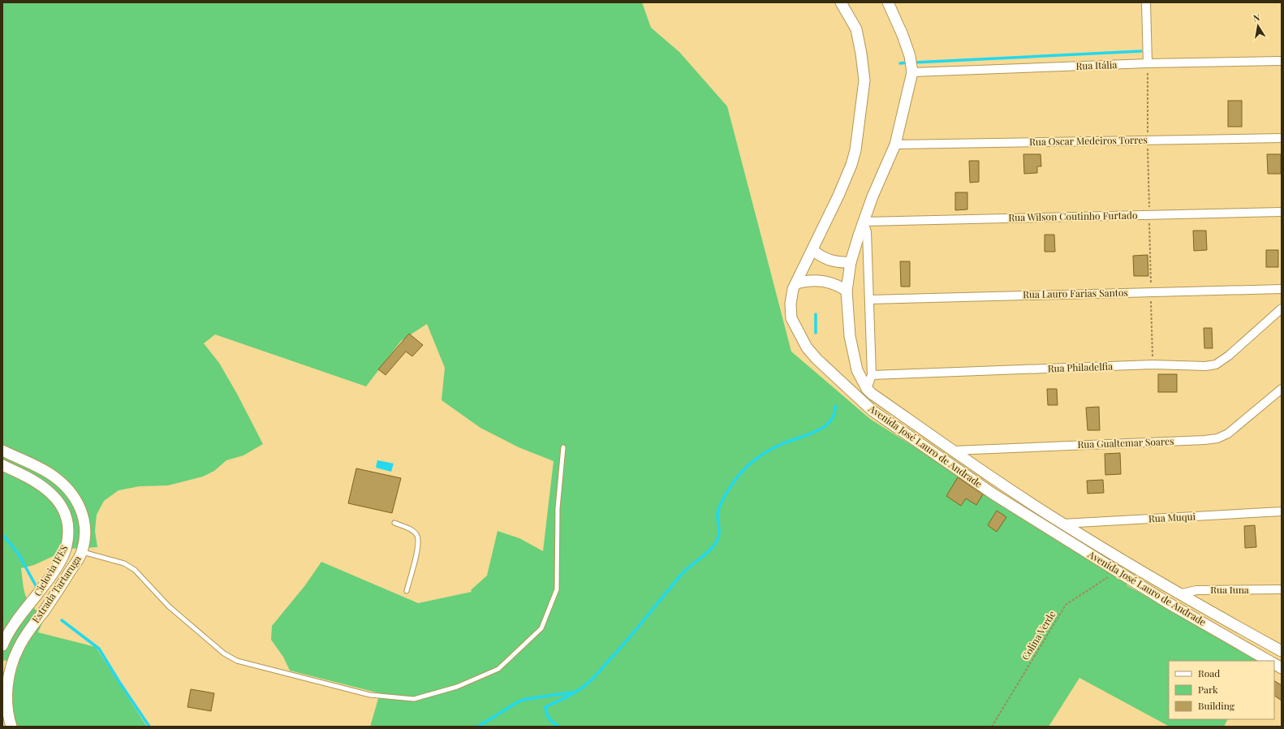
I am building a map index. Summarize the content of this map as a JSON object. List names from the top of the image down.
{
  "streets": {
    "street": [
      "Rua Itália",
      "Rua Oscar Medeiros Torres",
      "Rua Wilson Coutinho Furtado",
      "Rua Lauro Farias Santos",
      "Rua Philadelfia",
      "Rua Gualtemar Soares",
      "Avenida José Lauro de Andrade",
      "Rua Muqui",
      "Estrada Tartaruga",
      "Rua Iuna"
    ],
    "path": ["Colina Verde"]
  },
  "crossings": [
    ["Rua Itália", "Avenida José Lauro de Andrade"],
    ["Rua Oscar Medeiros Torres", "Avenida José Lauro de Andrade"],
    ["Rua Wilson Coutinho Furtado", "Avenida José Lauro de Andrade"],
    ["Rua Gualtemar Soares", "Avenida José Lauro de Andrade"],
    ["Avenida José Lauro de Andrade", "Rua Muqui"],
    ["Avenida José Lauro de Andrade", "Rua Iuna"],
    ["Avenida José Lauro de Andrade", "Colina Verde"]
  ],
  "legend": ["Road", "Park", "Building"],
  "north": "top"
}
